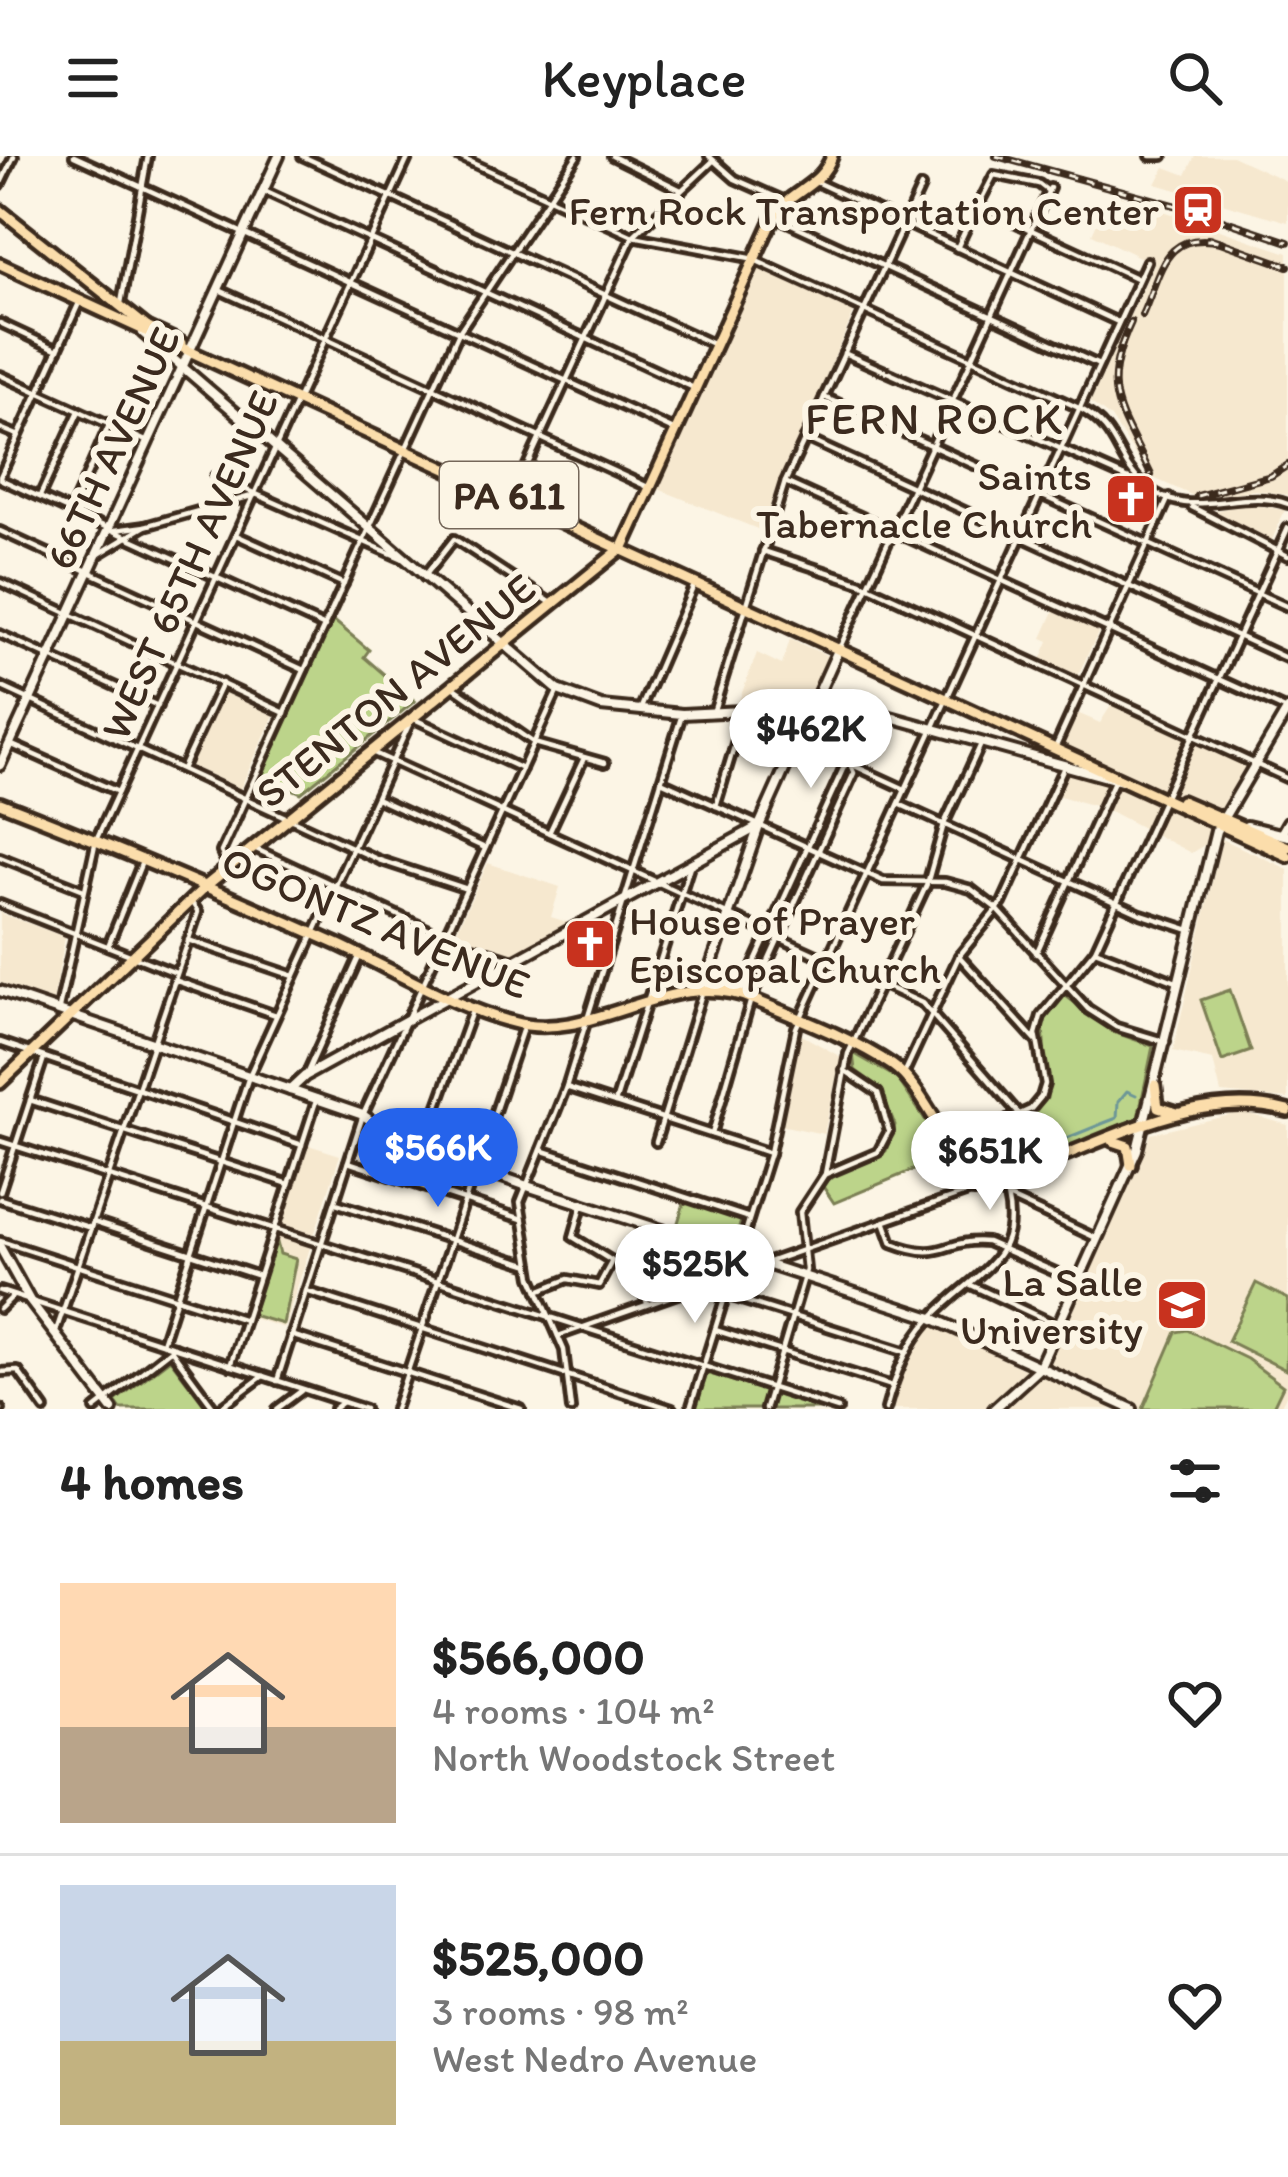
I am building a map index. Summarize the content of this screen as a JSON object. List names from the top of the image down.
{
  "streets": {
    "main road": ["PA 611", "STENTON AVENUE", "OGONTZ AVENUE"],
    "street": ["66TH AVENUE", "WEST 65TH AVENUE"]
  },
  "crossings": [
    ["66TH AVENUE", "PA 611"],
    ["PA 611", "WEST 65TH AVENUE"],
    ["PA 611", "STENTON AVENUE"],
    ["WEST 65TH AVENUE", "OGONTZ AVENUE"],
    ["STENTON AVENUE", "OGONTZ AVENUE"]
  ],
  "districts": ["FERN ROCK"],
  "places": {
    "station": ["Fern Rock Transportation Center"],
    "church": ["Saints Tabernacle Church", "House of Prayer Episcopal Church"],
    "school or university": ["La Salle University"]
  },
  "page": {
    "header": "Keyplace",
    "price": [
      "$462K",
      "$566K",
      "$651K",
      "$525K"
    ],
    "heading": "4 homes",
    "list": [
      {
        "name": "$566,000",
        "note": "4 rooms · 104 m² · North Woodstock Street"
      },
      {
        "name": "$525,000",
        "note": "3 rooms · 98 m² · West Nedro Avenue"
      }
    ]
  }
}
